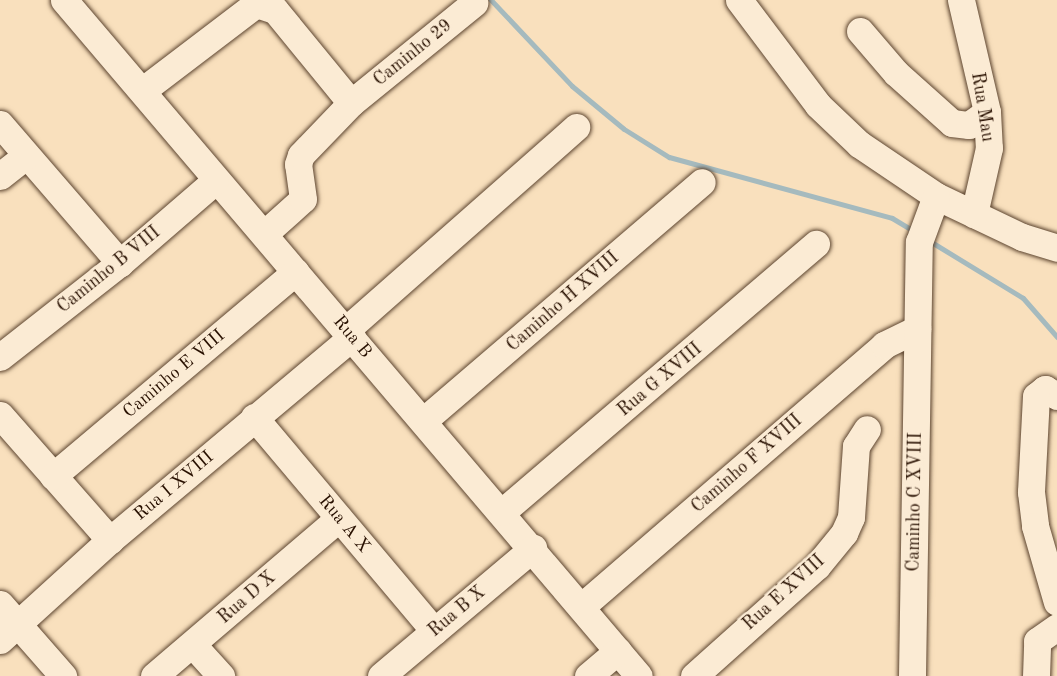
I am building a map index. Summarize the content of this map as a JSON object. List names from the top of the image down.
{
  "streets": {
    "street": [
      "Caminho 29",
      "Rua Mau",
      "Caminho B VIII",
      "Caminho H XVIII",
      "Rua B",
      "Caminho E VIII",
      "Rua G XVIII",
      "Caminho F XVIII",
      "Rua I XVIII",
      "Caminho C XVIII",
      "Rua A X",
      "Rua E XVIII",
      "Rua D X",
      "Rua B X"
    ]
  },
  "crossings": [
    ["Caminho 29", "Rua B"],
    ["Caminho B VIII", "Rua B"],
    ["Caminho H XVIII", "Rua B"],
    ["Rua B", "Caminho E VIII"],
    ["Rua B", "Rua G XVIII"],
    ["Rua B", "Caminho F XVIII"],
    ["Rua B", "Rua I XVIII"],
    ["Rua B", "Rua B X"],
    ["Caminho F XVIII", "Caminho C XVIII"],
    ["Rua I XVIII", "Rua A X"],
    ["Rua A X", "Rua D X"],
    ["Rua A X", "Rua B X"]
  ]
}
